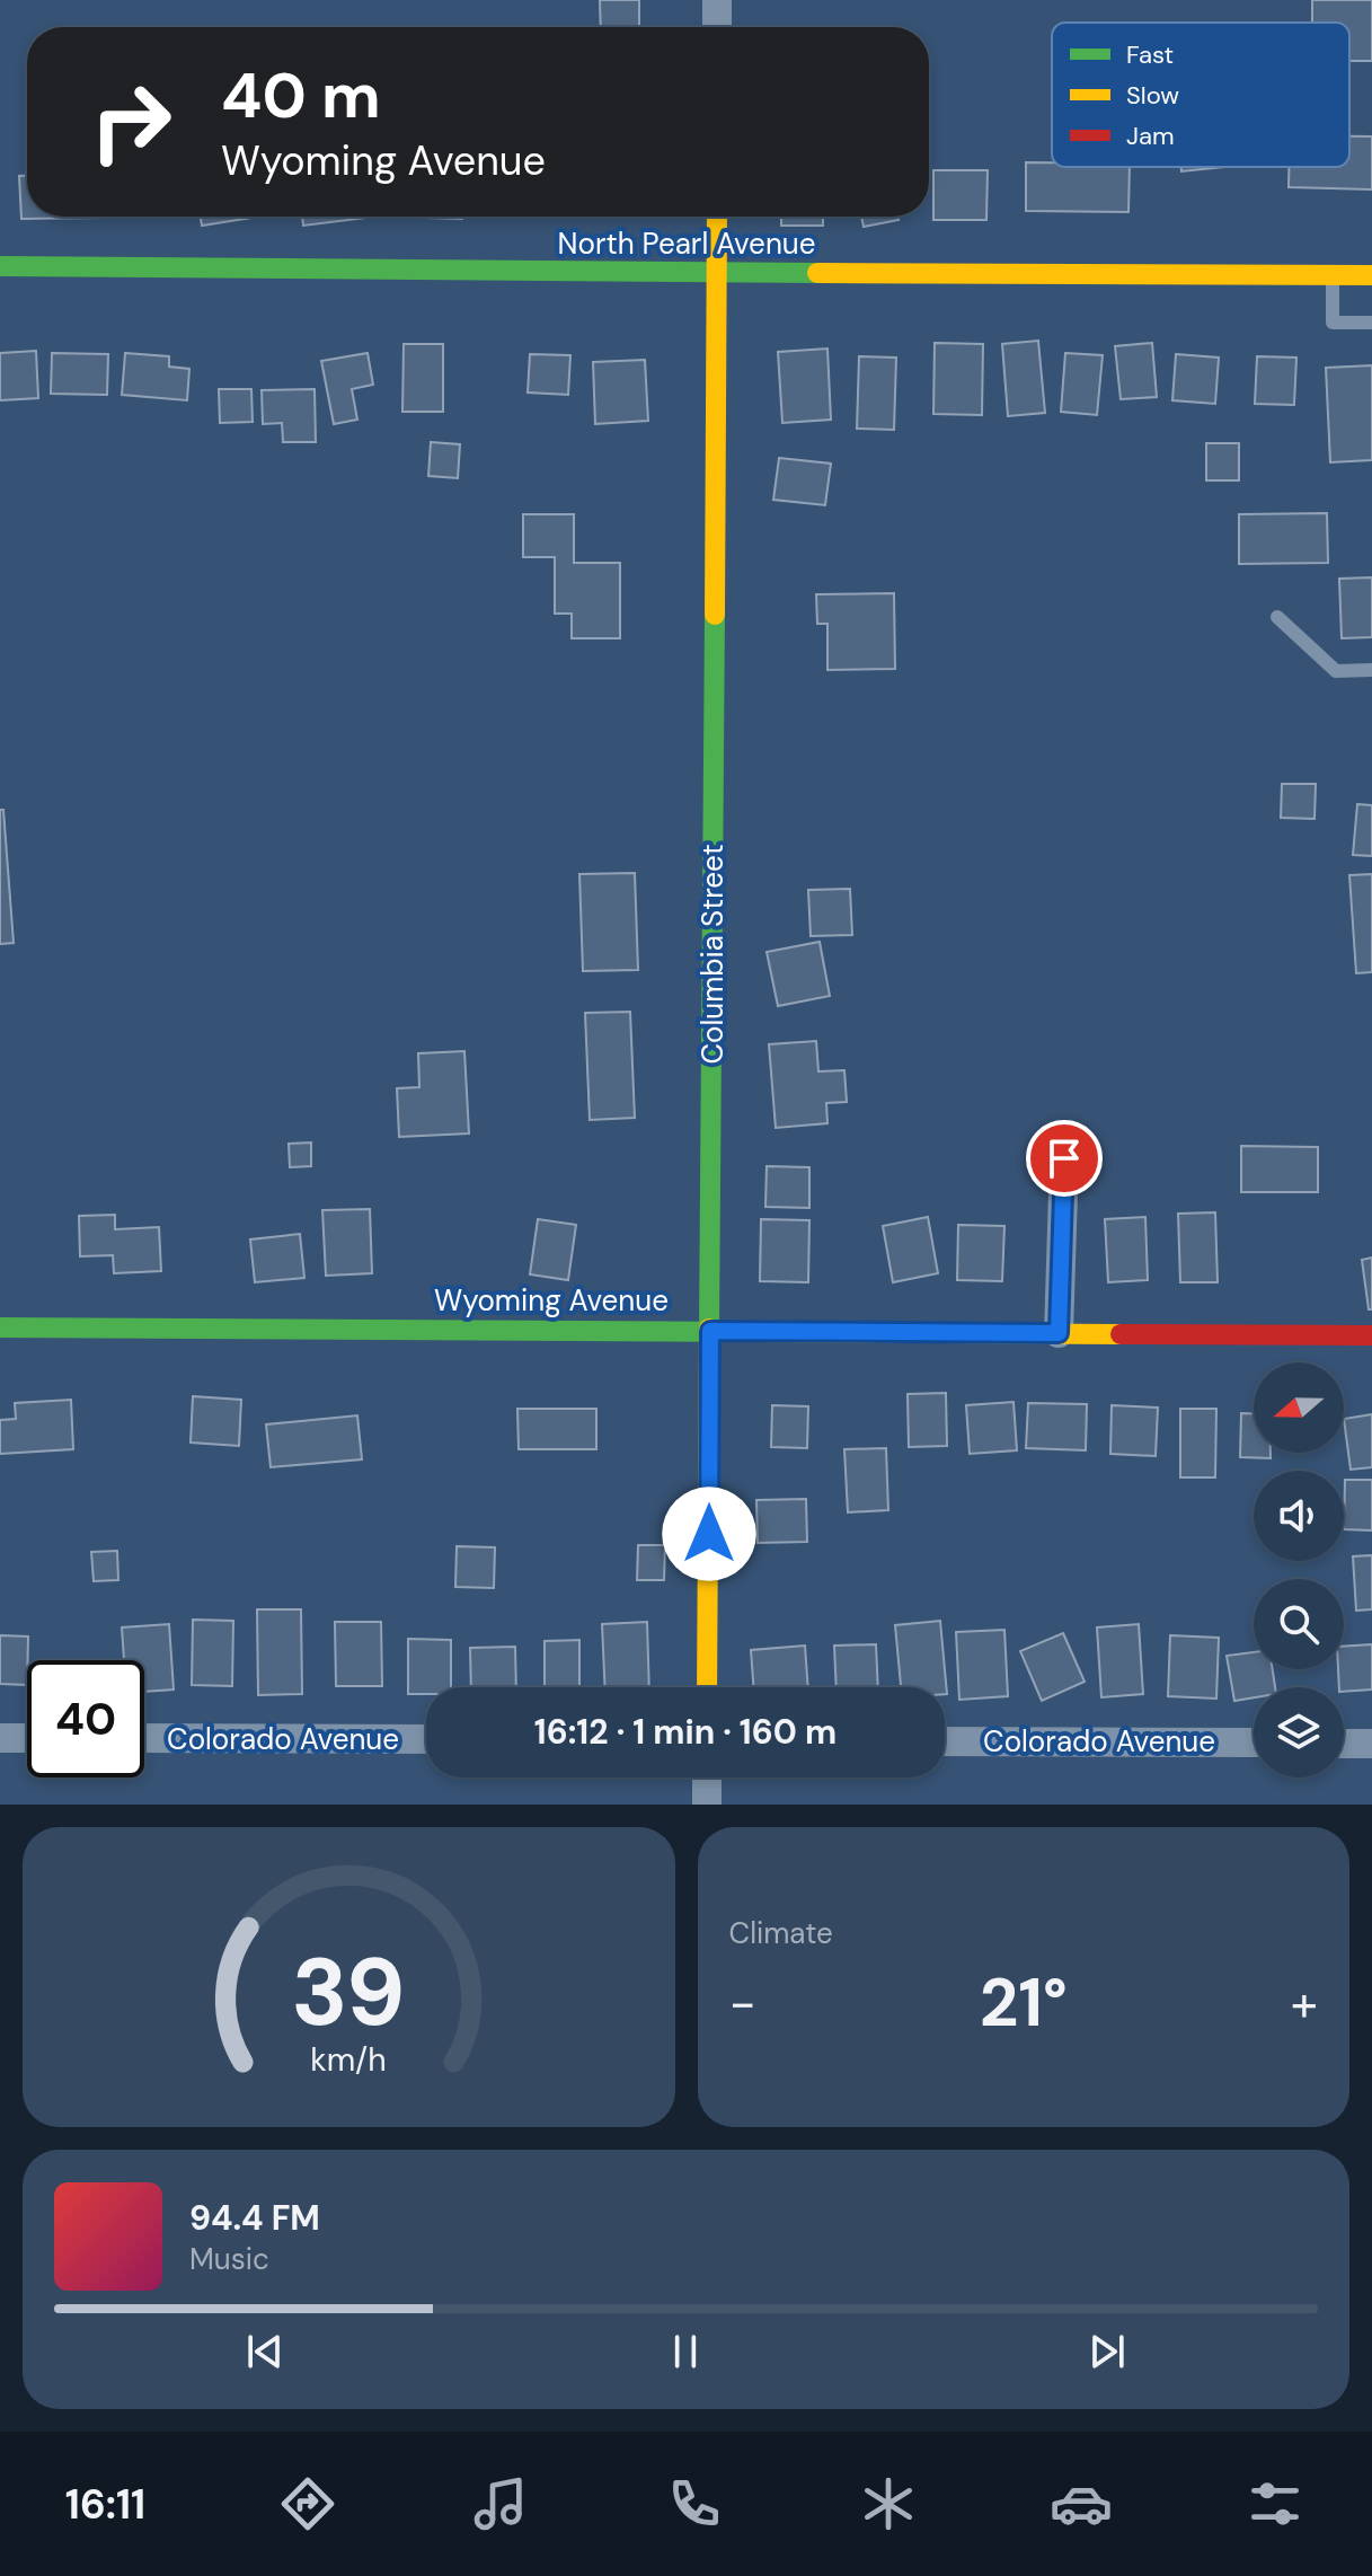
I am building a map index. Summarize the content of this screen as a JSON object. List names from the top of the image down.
{
  "streets": {
    "street": [
      "North Pearl Avenue",
      "Columbia Street",
      "Wyoming Avenue",
      "Colorado Avenue"
    ]
  },
  "crossings": [
    ["North Pearl Avenue", "Columbia Street"],
    ["Columbia Street", "Wyoming Avenue"]
  ],
  "legend": ["Fast", "Slow", "Jam"],
  "north": "left",
  "page": {
    "turn": ["40 m", "Wyoming Avenue"],
    "limit": "40",
    "trip": "16:12 · 1 min · 160 m",
    "tile": "Climate",
    "heat": ["−", "21°", "+"],
    "song": ["94.4 FM", "Music"],
    "tabs": "16:11",
    "gauge": ["39", "km/h"]
  }
}
